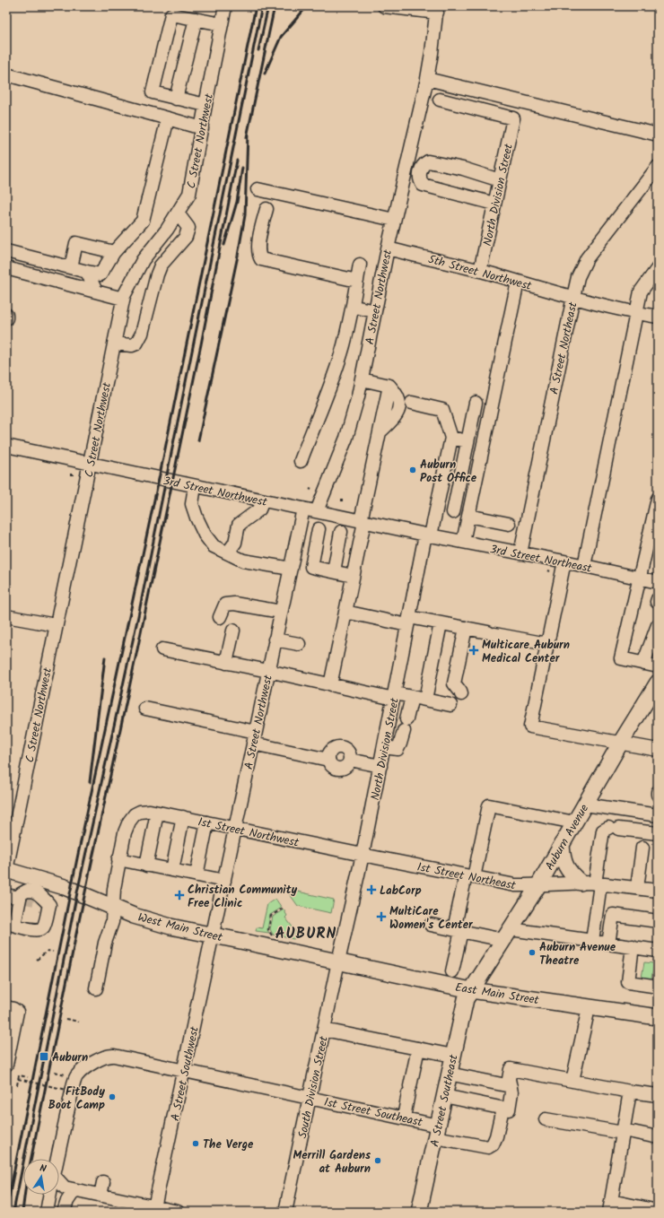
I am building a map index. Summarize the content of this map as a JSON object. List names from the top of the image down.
{
  "streets": {
    "main road": [
      "Auburn Avenue",
      "West Main Street",
      "East Main Street",
      "A Street Southeast"
    ],
    "street": [
      "C Street Northwest",
      "North Division Street",
      "5th Street Northwest",
      "A Street Northwest",
      "A Street Northeast",
      "3rd Street Northwest",
      "3rd Street Northeast",
      "1st Street Northwest",
      "1st Street Northeast",
      "A Street Southwest",
      "South Division Street",
      "1st Street Southeast"
    ]
  },
  "crossings": [
    ["C Street Northwest", "3rd Street Northwest"],
    ["C Street Northwest", "West Main Street"],
    ["North Division Street", "5th Street Northwest"],
    ["North Division Street", "3rd Street Northwest"],
    ["North Division Street", "3rd Street Northeast"],
    ["North Division Street", "1st Street Northwest"],
    ["North Division Street", "1st Street Northeast"],
    ["North Division Street", "West Main Street"],
    ["North Division Street", "East Main Street"],
    ["North Division Street", "South Division Street"],
    ["5th Street Northwest", "A Street Northwest"],
    ["5th Street Northwest", "A Street Northeast"],
    ["A Street Northwest", "3rd Street Northwest"],
    ["A Street Northwest", "1st Street Northwest"],
    ["A Street Northwest", "West Main Street"],
    ["A Street Northwest", "A Street Southwest"],
    ["A Street Northeast", "3rd Street Northeast"],
    ["3rd Street Northwest", "3rd Street Northeast"],
    ["1st Street Northwest", "1st Street Northeast"],
    ["Auburn Avenue", "1st Street Northeast"],
    ["Auburn Avenue", "East Main Street"],
    ["Auburn Avenue", "A Street Southeast"],
    ["West Main Street", "East Main Street"],
    ["West Main Street", "A Street Southwest"],
    ["West Main Street", "South Division Street"],
    ["East Main Street", "South Division Street"],
    ["East Main Street", "A Street Southeast"],
    ["A Street Southwest", "1st Street Southeast"],
    ["South Division Street", "1st Street Southeast"],
    ["A Street Southeast", "1st Street Southeast"]
  ],
  "districts": ["AUBURN"],
  "places": {
    "other": [
      "Auburn Post Office",
      "Auburn Avenue Theatre",
      "FitBody Boot Camp",
      "The Verge",
      "Merrill Gardens at Auburn"
    ],
    "health": [
      "Multicare Auburn Medical Center",
      "LabCorp",
      "Christian Community Free Clinic",
      "MultiCare Women's Center"
    ],
    "transit": ["Auburn"]
  },
  "north": "top"
}
